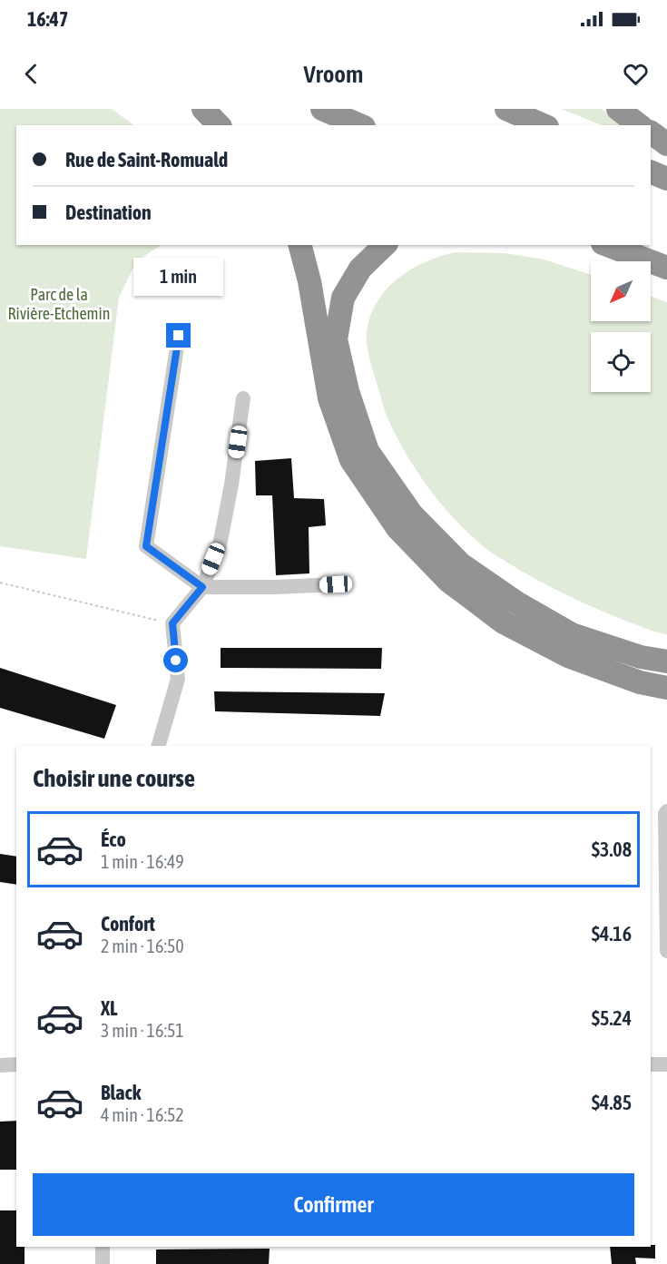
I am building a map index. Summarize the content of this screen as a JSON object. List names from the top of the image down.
{
  "parks": ["Parc de la Rivière-Etchemin"],
  "north": "bottom left",
  "page": {
    "status": "16:47",
    "header": "Vroom",
    "banner": ["Rue de Saint-Romuald", "Destination"],
    "bubble": "1 min",
    "heading": "Choisir une course",
    "list": [
      {
        "name": "Éco",
        "note": "1 min · 16:49",
        "value": "$3.08"
      },
      {
        "name": "Confort",
        "note": "2 min · 16:50",
        "value": "$4.16"
      },
      {
        "name": "XL",
        "note": "3 min · 16:51",
        "value": "$5.24"
      },
      {
        "name": "Black",
        "note": "4 min · 16:52",
        "value": "$4.85"
      }
    ],
    "buttons": "Confirmer"
  }
}
